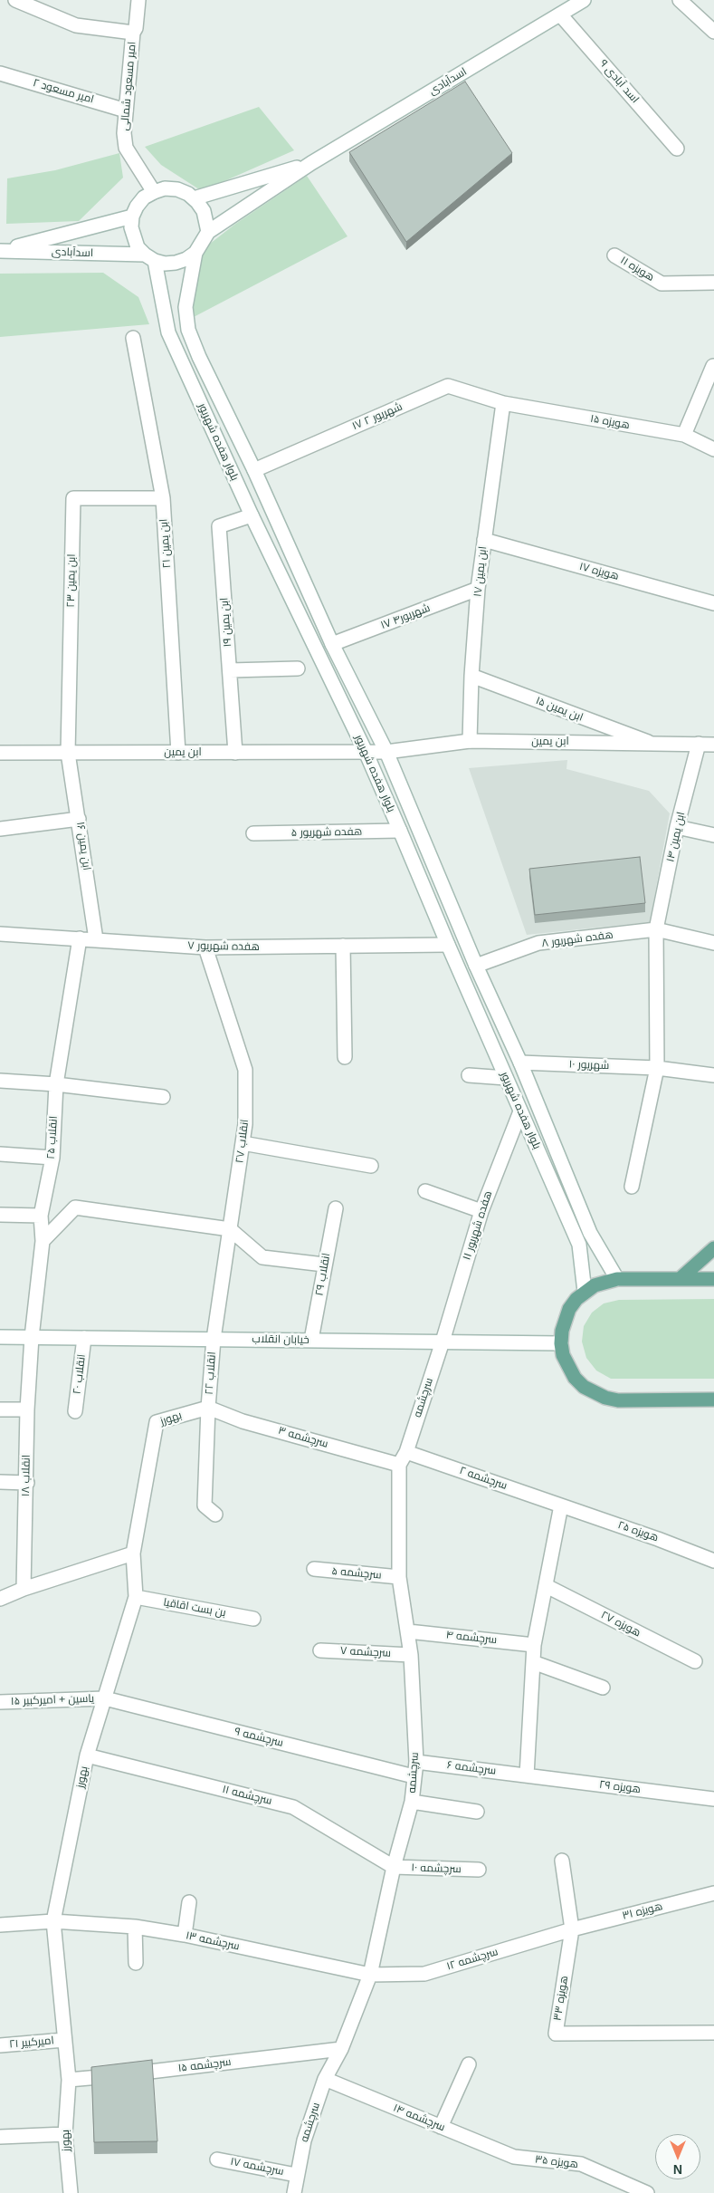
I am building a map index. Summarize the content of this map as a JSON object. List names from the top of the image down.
{
  "streets": {
    "street": [
      "اسدآبادی",
      "اسد آبادی ۹",
      "امیر مسعود شمالی",
      "امیر مسعود ۲",
      "هویزه ۱۱",
      "۱۷ شهریور ۲",
      "هویزه ۱۵",
      "بلوار هفده شهریور",
      "ابن یمین ۲۱",
      "ابن یمین ۱۷",
      "هویزه ۱۷",
      "ابن یمین ۲۳",
      "۱۷ شهریور۴",
      "ابن یمین ۱۹",
      "ابن یمین ۱۵",
      "ابن یمین",
      "هفده شهریور ۵",
      "ابن یمین ۱۴",
      "ابن یمین ۱۶",
      "هفده شهریور ۸",
      "هفده شهریور ۷",
      "شهریور ۱۰",
      "انقلاب ۲۵",
      "انقلاب ۲۷",
      "هفده شهریور ۱۱",
      "انقلاب ۲۹",
      "خیابان انقلاب",
      "انقلاب ۲۲",
      "انقلاب ۲۰",
      "سرچشمه",
      "بهورز",
      "سرچشمه ۳",
      "انقلاب ۱۸",
      "سرچشمه ۲",
      "هویزه ۲۵",
      "سرچشمه ۵",
      "بن بست اقاقیا",
      "هویزه ۲۷",
      "سرچشمه ۴",
      "سرچشمه ۷",
      "یاسین + امیرکبیر ۱۵",
      "سرچشمه ۹",
      "سرچشمه ۶",
      "هویزه ۲۹",
      "سرچشمه ۱۱",
      "سرچشمه ۱۰",
      "هویزه ۳۱",
      "سرچشمه ۱۳",
      "سرچشمه ۱۲",
      "هویزه ۳۳",
      "امیرکبیر ۲۱",
      "سرچشمه ۱۵",
      "سرچشمه ۱۴",
      "هویزه ۳۵",
      "سرچشمه ۱۷"
    ]
  },
  "crossings": [
    ["اسدآبادی", "اسد آبادی ۹"],
    ["اسدآبادی", "امیر مسعود شمالی"],
    ["اسدآبادی", "بلوار هفده شهریور"],
    ["امیر مسعود شمالی", "امیر مسعود ۲"],
    ["امیر مسعود شمالی", "بلوار هفده شهریور"],
    ["۱۷ شهریور ۲", "هویزه ۱۵"],
    ["۱۷ شهریور ۲", "بلوار هفده شهریور"],
    ["۱۷ شهریور ۲", "ابن یمین ۱۷"],
    ["هویزه ۱۵", "ابن یمین ۱۷"],
    ["بلوار هفده شهریور", "۱۷ شهریور۴"],
    ["بلوار هفده شهریور", "ابن یمین ۱۹"],
    ["بلوار هفده شهریور", "ابن یمین"],
    ["بلوار هفده شهریور", "هفده شهریور ۵"],
    ["بلوار هفده شهریور", "هفده شهریور ۸"],
    ["بلوار هفده شهریور", "هفده شهریور ۷"],
    ["بلوار هفده شهریور", "شهریور ۱۰"],
    ["بلوار هفده شهریور", "هفده شهریور ۱۱"],
    ["ابن یمین ۲۱", "ابن یمین ۲۳"],
    ["ابن یمین ۲۱", "ابن یمین"],
    ["ابن یمین ۱۷", "هویزه ۱۷"],
    ["ابن یمین ۱۷", "۱۷ شهریور۴"],
    ["ابن یمین ۱۷", "ابن یمین ۱۵"],
    ["ابن یمین ۱۷", "ابن یمین"],
    ["ابن یمین ۲۳", "ابن یمین"],
    ["ابن یمین ۲۳", "ابن یمین ۱۶"],
    ["ابن یمین ۱۹", "ابن یمین"],
    ["ابن یمین ۱۵", "ابن یمین"],
    ["ابن یمین", "ابن یمین ۱۴"],
    ["ابن یمین", "ابن یمین ۱۶"],
    ["ابن یمین ۱۴", "هفده شهریور ۸"],
    ["ابن یمین ۱۴", "شهریور ۱۰"],
    ["ابن یمین ۱۶", "هفده شهریور ۷"],
    ["هفده شهریور ۷", "انقلاب ۲۵"],
    ["هفده شهریور ۷", "انقلاب ۲۷"],
    ["انقلاب ۲۵", "خیابان انقلاب"],
    ["انقلاب ۲۵", "انقلاب ۱۸"],
    ["انقلاب ۲۷", "خیابان انقلاب"],
    ["انقلاب ۲۷", "انقلاب ۲۲"],
    ["هفده شهریور ۱۱", "خیابان انقلاب"],
    ["هفده شهریور ۱۱", "سرچشمه"],
    ["انقلاب ۲۹", "خیابان انقلاب"],
    ["خیابان انقلاب", "انقلاب ۲۲"],
    ["خیابان انقلاب", "انقلاب ۲۰"],
    ["خیابان انقلاب", "سرچشمه"],
    ["خیابان انقلاب", "انقلاب ۱۸"],
    ["انقلاب ۲۲", "بهورز"],
    ["انقلاب ۲۲", "سرچشمه ۳"],
    ["سرچشمه", "سرچشمه ۳"],
    ["سرچشمه", "سرچشمه ۲"],
    ["سرچشمه", "سرچشمه ۵"],
    ["سرچشمه", "سرچشمه ۴"],
    ["سرچشمه", "سرچشمه ۷"],
    ["سرچشمه", "سرچشمه ۹"],
    ["سرچشمه", "سرچشمه ۶"],
    ["سرچشمه", "سرچشمه ۱۱"],
    ["سرچشمه", "سرچشمه ۱۰"],
    ["سرچشمه", "سرچشمه ۱۳"],
    ["سرچشمه", "سرچشمه ۱۲"],
    ["سرچشمه", "سرچشمه ۱۵"],
    ["سرچشمه", "سرچشمه ۱۴"],
    ["سرچشمه", "سرچشمه ۱۷"],
    ["بهورز", "سرچشمه ۳"],
    ["بهورز", "بن بست اقاقیا"],
    ["بهورز", "یاسین + امیرکبیر ۱۵"],
    ["بهورز", "سرچشمه ۹"],
    ["بهورز", "سرچشمه ۱۱"],
    ["بهورز", "سرچشمه ۱۳"],
    ["بهورز", "امیرکبیر ۲۱"],
    ["بهورز", "سرچشمه ۱۵"],
    ["سرچشمه ۲", "هویزه ۲۵"],
    ["یاسین + امیرکبیر ۱۵", "سرچشمه ۹"],
    ["سرچشمه ۶", "هویزه ۲۹"],
    ["سرچشمه ۱۱", "سرچشمه ۱۰"],
    ["هویزه ۳۱", "سرچشمه ۱۲"],
    ["هویزه ۳۱", "هویزه ۳۳"],
    ["سرچشمه ۱۳", "سرچشمه ۱۲"],
    ["سرچشمه ۱۲", "هویزه ۳۳"],
    ["سرچشمه ۱۴", "هویزه ۳۵"]
  ],
  "north": "bottom"
}
